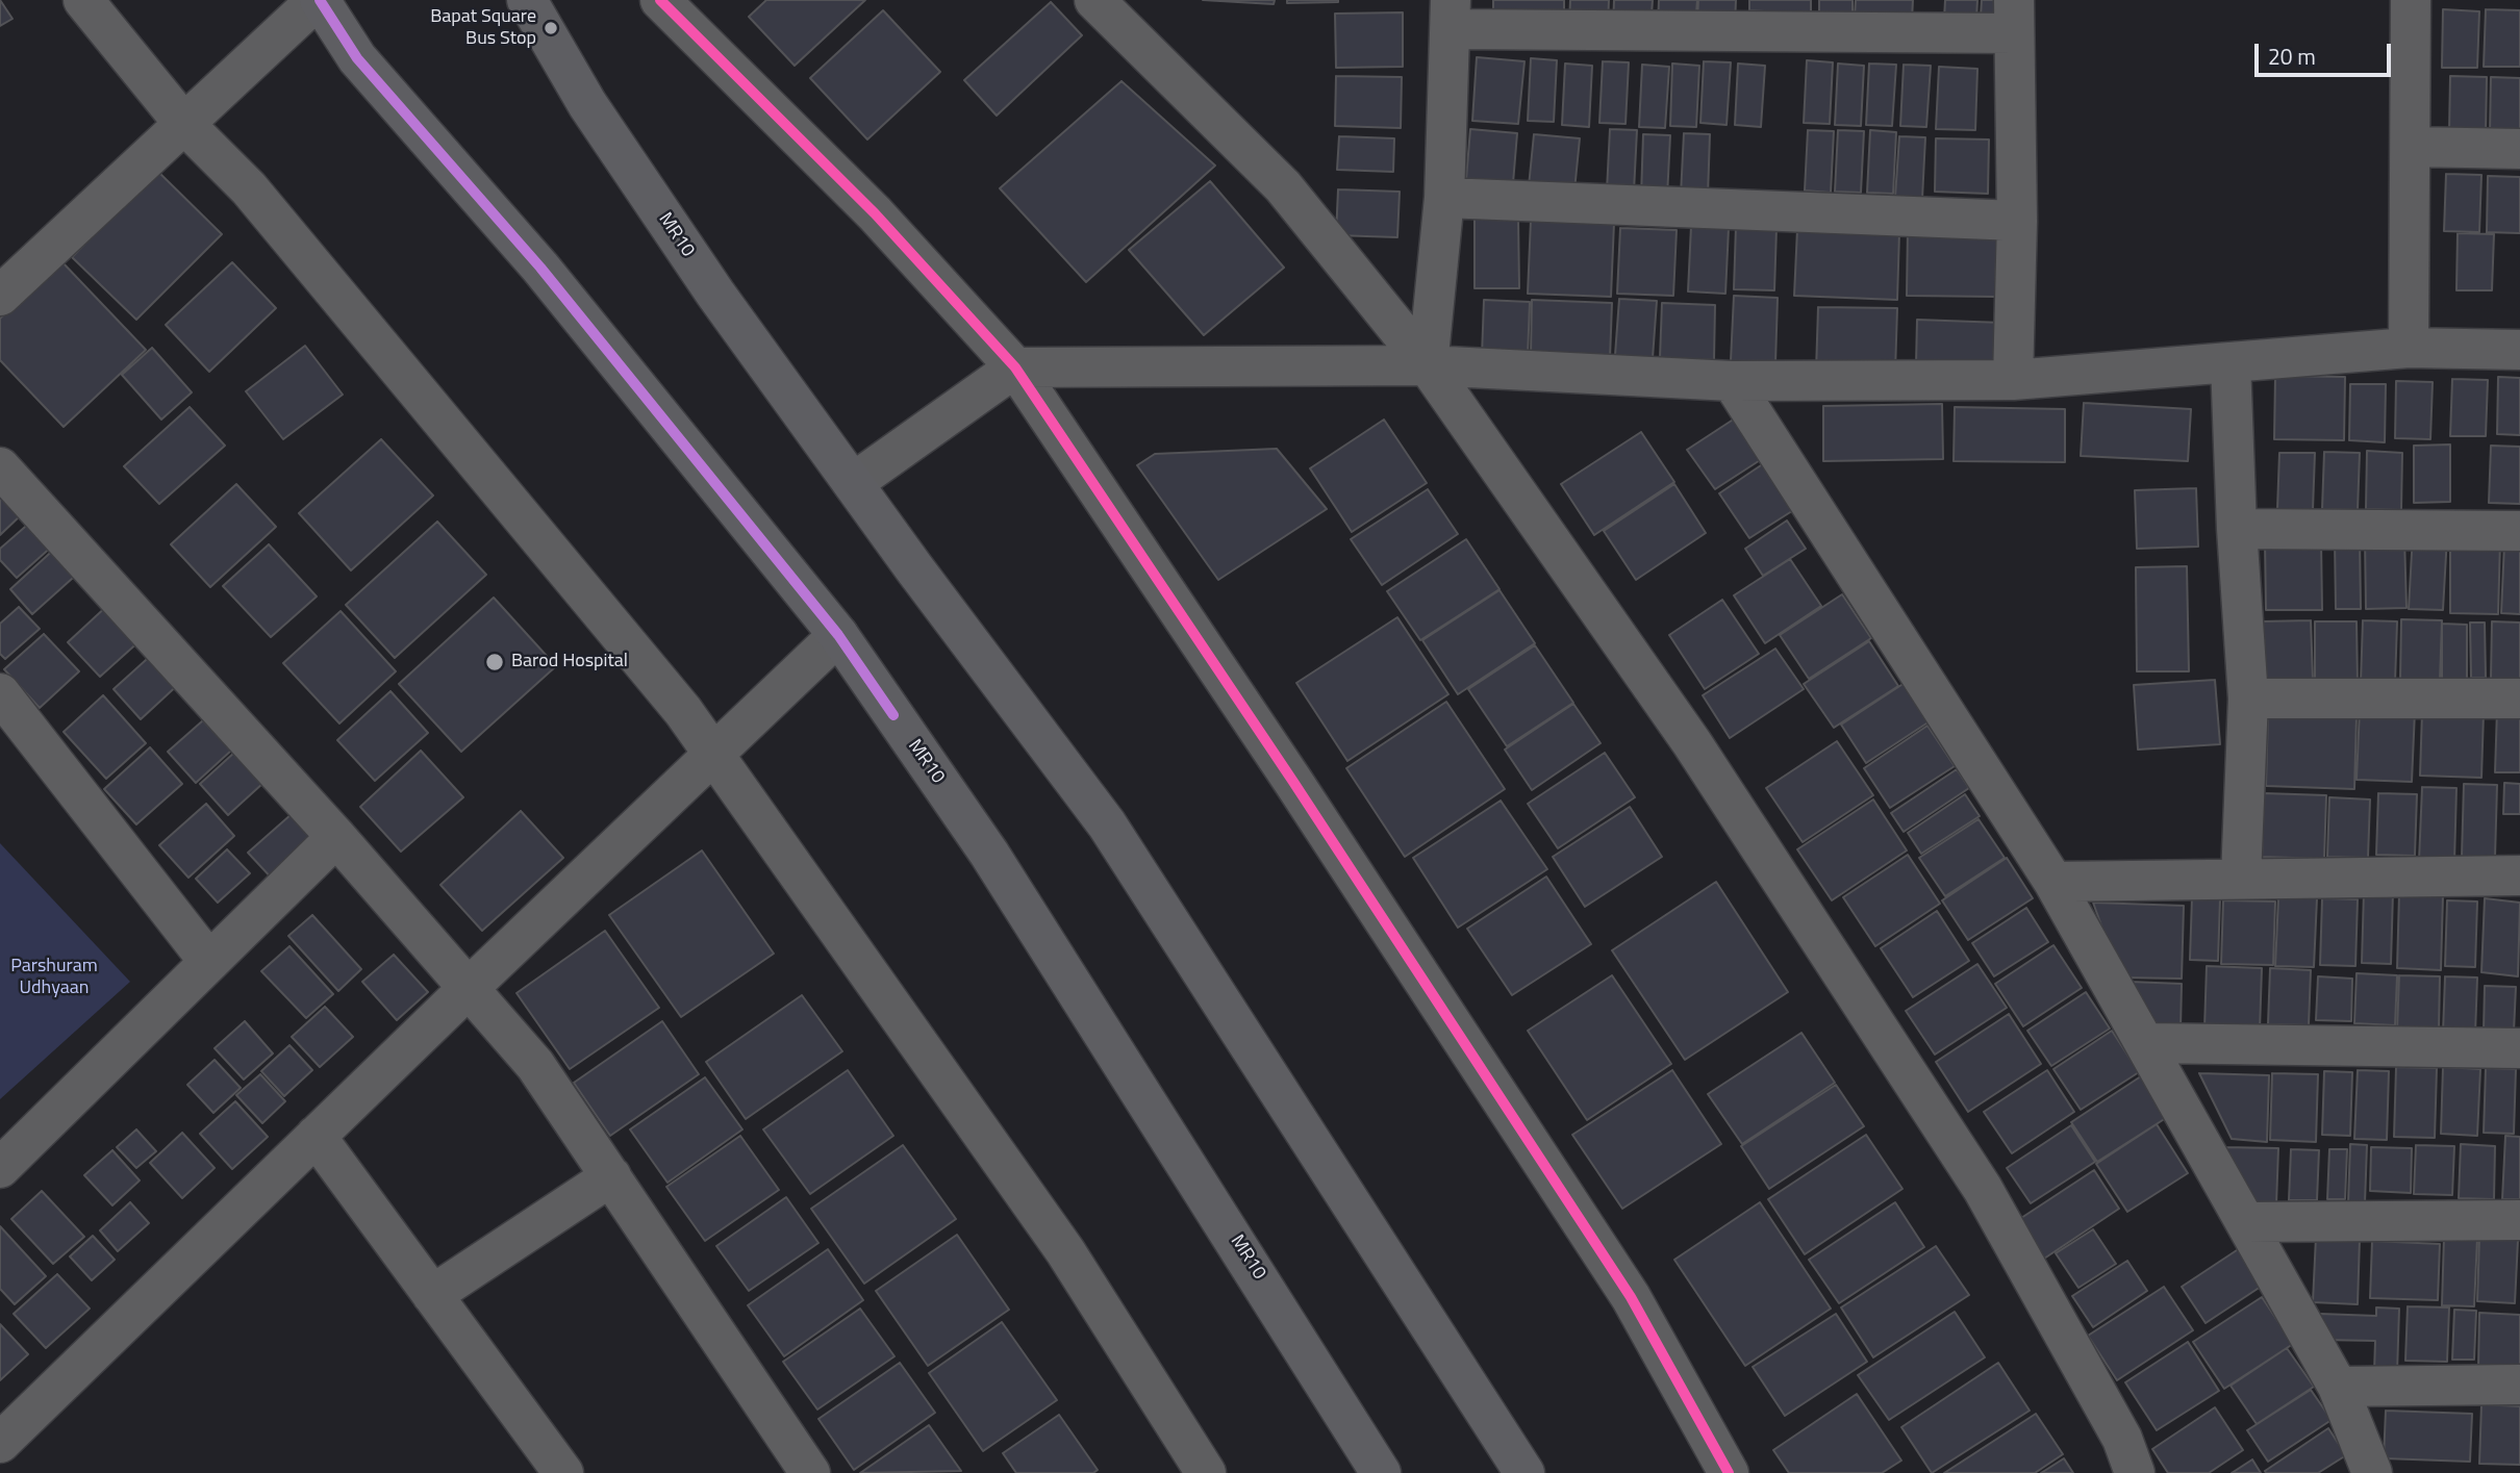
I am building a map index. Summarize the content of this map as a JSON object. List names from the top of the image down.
{
  "streets": {
    "main road": ["MR10"]
  },
  "parks": ["Parshuram Udhyaan"],
  "places": ["Bapat Square Bus Stop", "Barod Hospital"],
  "scale_bar": "20 m"
}
